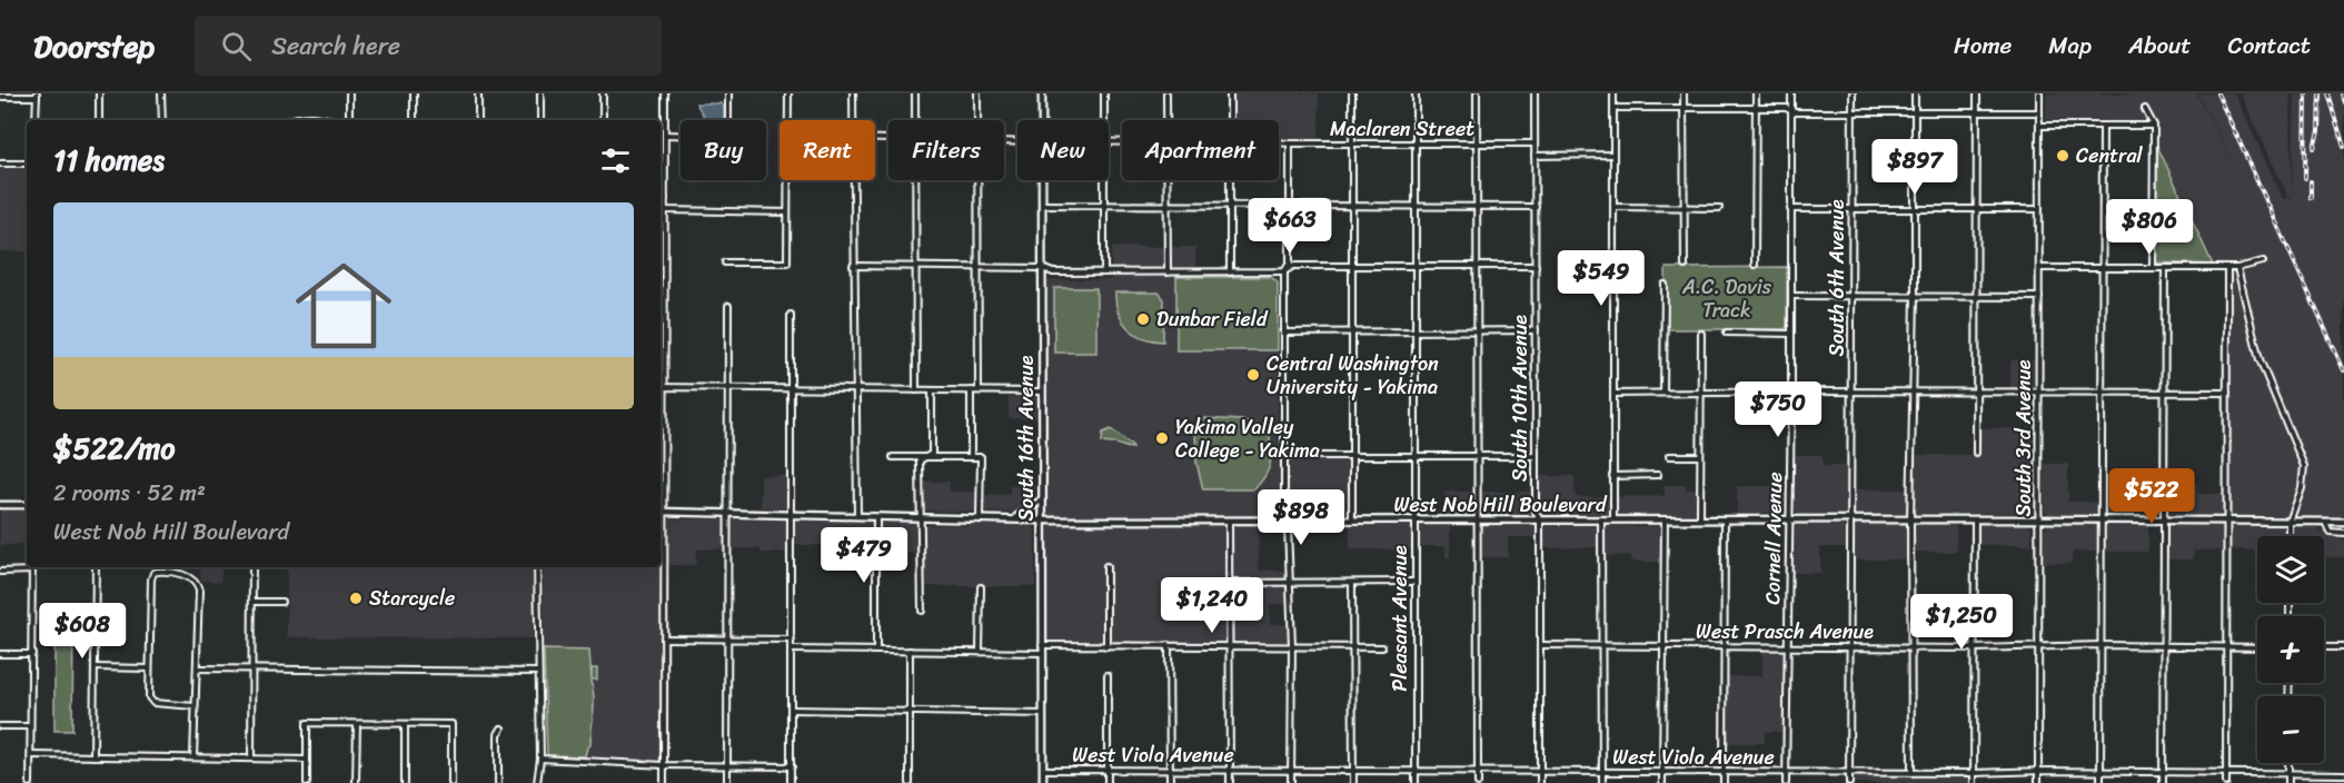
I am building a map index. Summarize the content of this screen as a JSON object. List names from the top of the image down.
{
  "streets": {
    "main road": ["South 16th Avenue", "West Nob Hill Boulevard"],
    "street": [
      "Maclaren Street",
      "South 6th Avenue",
      "South 10th Avenue",
      "South 3rd Avenue",
      "Cornell Avenue",
      "Pleasant Avenue",
      "West Prasch Avenue",
      "West Viola Avenue"
    ]
  },
  "crossings": [
    ["Maclaren Street", "South 10th Avenue"],
    ["Maclaren Street", "Pleasant Avenue"],
    ["South 6th Avenue", "West Nob Hill Boulevard"],
    ["South 6th Avenue", "West Prasch Avenue"],
    ["South 6th Avenue", "West Viola Avenue"],
    ["South 10th Avenue", "West Nob Hill Boulevard"],
    ["South 10th Avenue", "West Prasch Avenue"],
    ["South 10th Avenue", "West Viola Avenue"],
    ["South 16th Avenue", "West Nob Hill Boulevard"],
    ["South 16th Avenue", "West Viola Avenue"],
    ["South 3rd Avenue", "West Nob Hill Boulevard"],
    ["South 3rd Avenue", "West Prasch Avenue"],
    ["South 3rd Avenue", "West Viola Avenue"],
    ["West Nob Hill Boulevard", "Cornell Avenue"],
    ["West Nob Hill Boulevard", "Pleasant Avenue"],
    ["Cornell Avenue", "West Prasch Avenue"],
    ["Cornell Avenue", "West Viola Avenue"],
    ["Pleasant Avenue", "West Viola Avenue"]
  ],
  "parks": ["A.C. Davis Track"],
  "places": [
    "Central",
    "Dunbar Field",
    "Central Washington University - Yakima",
    "Yakima Valley College - Yakima",
    "Starcycle"
  ],
  "page": {
    "header": "Doorstep",
    "search": "Search here",
    "nav": [
      "Home",
      "Map",
      "About",
      "Contact"
    ],
    "chip": [
      "Buy",
      "Rent",
      "Filters",
      "New",
      "Apartment"
    ],
    "heading": "11 homes",
    "price": [
      "$897",
      "$663",
      "$806",
      "$549",
      "$750",
      "$522",
      "$898",
      "$479",
      "$1,240",
      "$1,250",
      "$608"
    ],
    "list": [
      {
        "name": "$522/mo",
        "note": "2 rooms · 52 m² · West Nob Hill Boulevard"
      }
    ],
    "map_buttons": ["+", "−"]
  }
}
